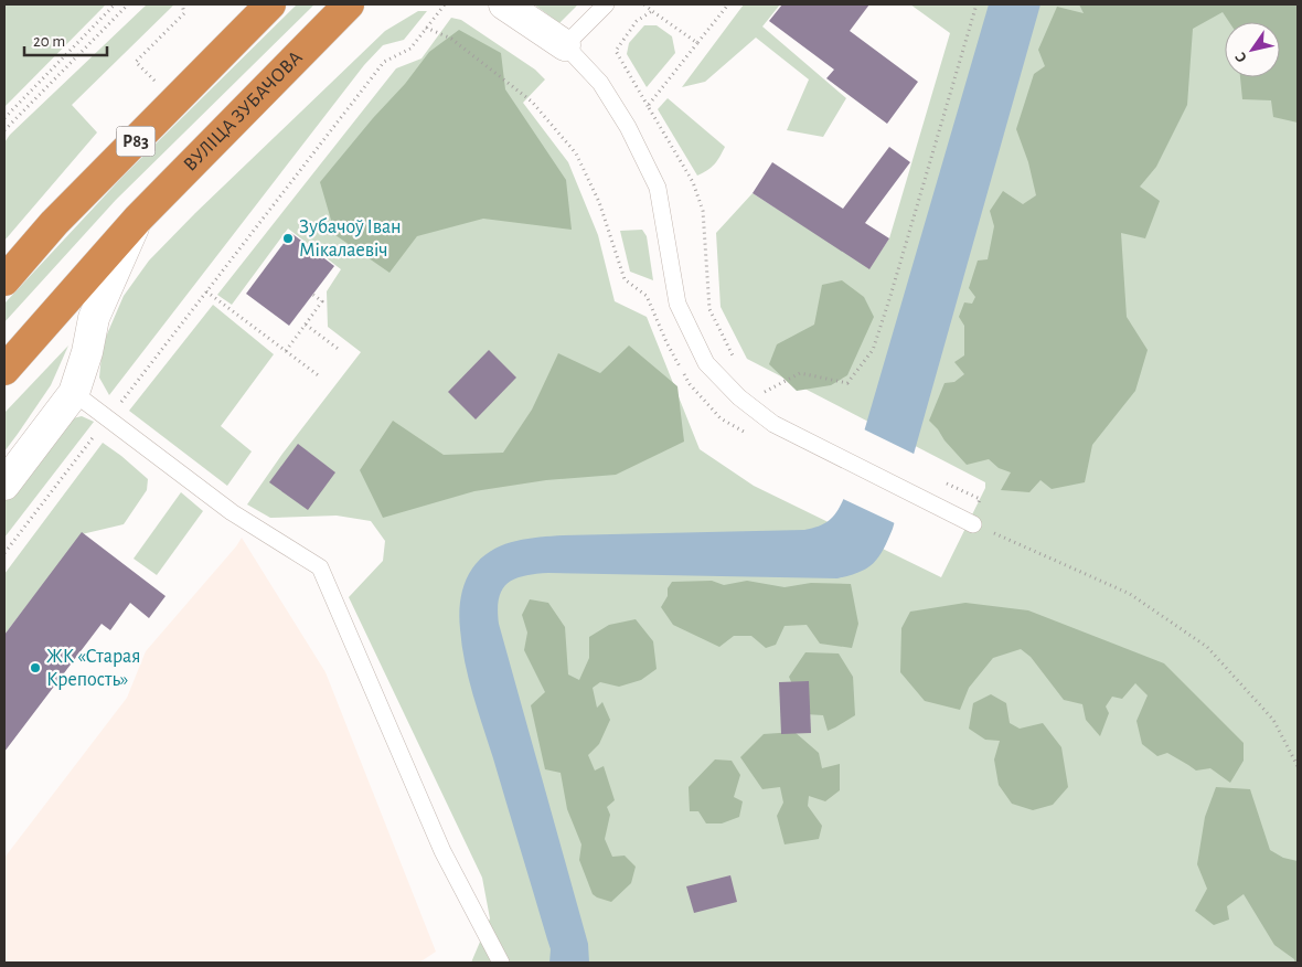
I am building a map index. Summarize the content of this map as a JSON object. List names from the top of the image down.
{
  "streets": {
    "highway": ["ВУЛІЦА ЗУБАЧОВА", "Р83"]
  },
  "places": ["Зубачоў Іван Мікалаевіч", "ЖК «Старая Крепость»"],
  "scale_bar": "20 m",
  "north": "bottom left"
}
